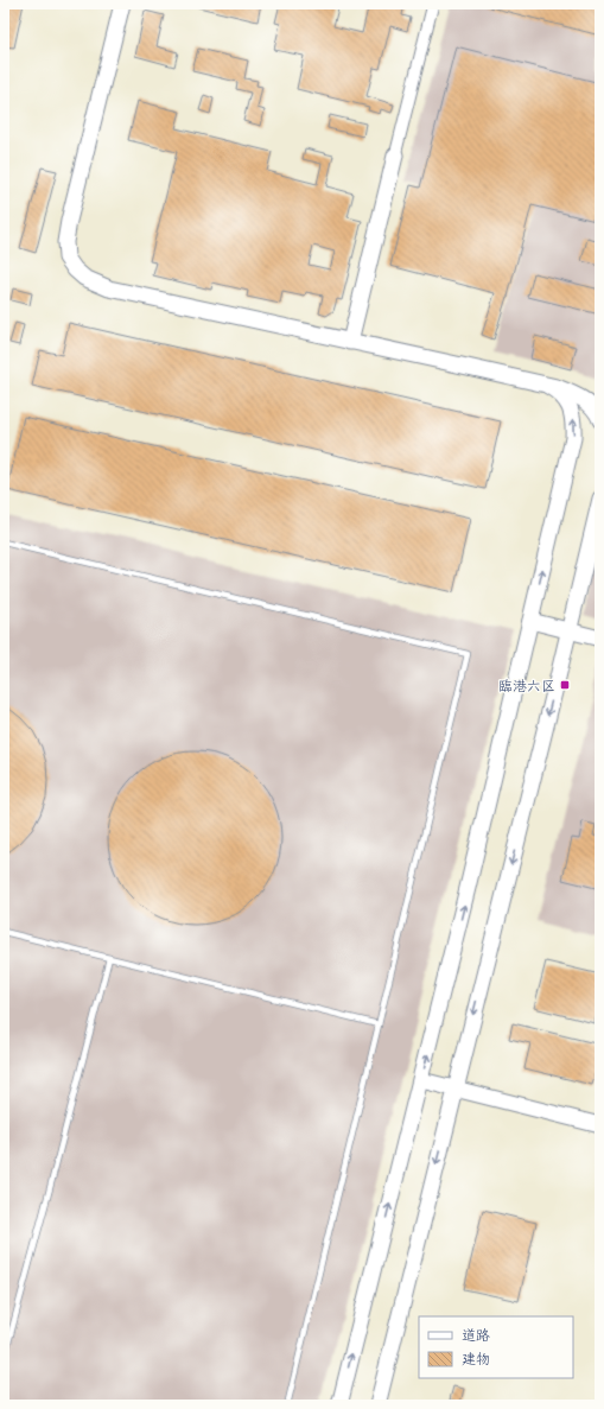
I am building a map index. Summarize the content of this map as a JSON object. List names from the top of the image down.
{
  "places": {
    "transit": ["臨港六区"]
  },
  "legend": ["道路", "建物"]
}
